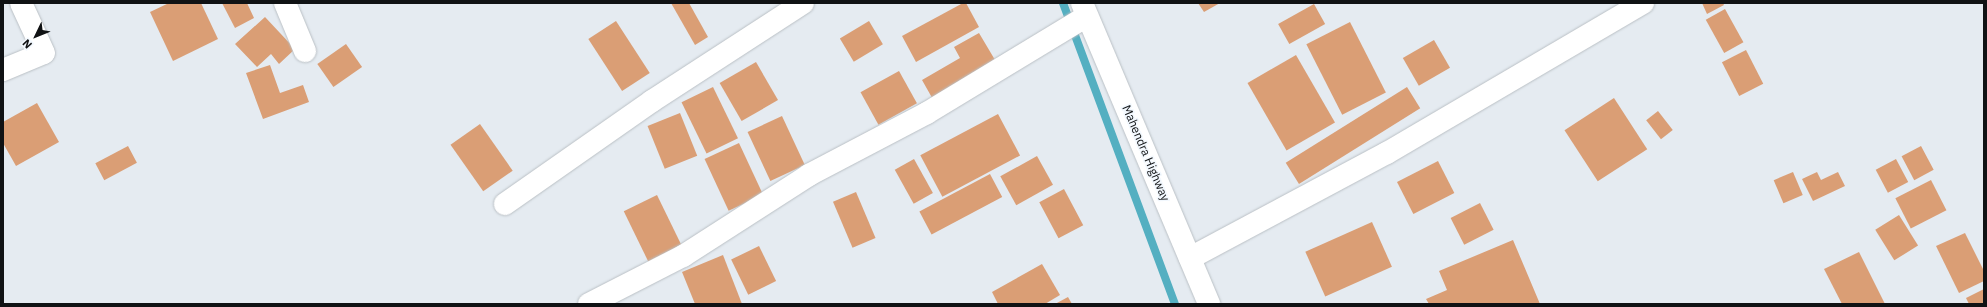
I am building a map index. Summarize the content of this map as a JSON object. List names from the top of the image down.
{
  "streets": {
    "main road": ["Mahendra Highway"]
  },
  "north": "bottom left"
}
